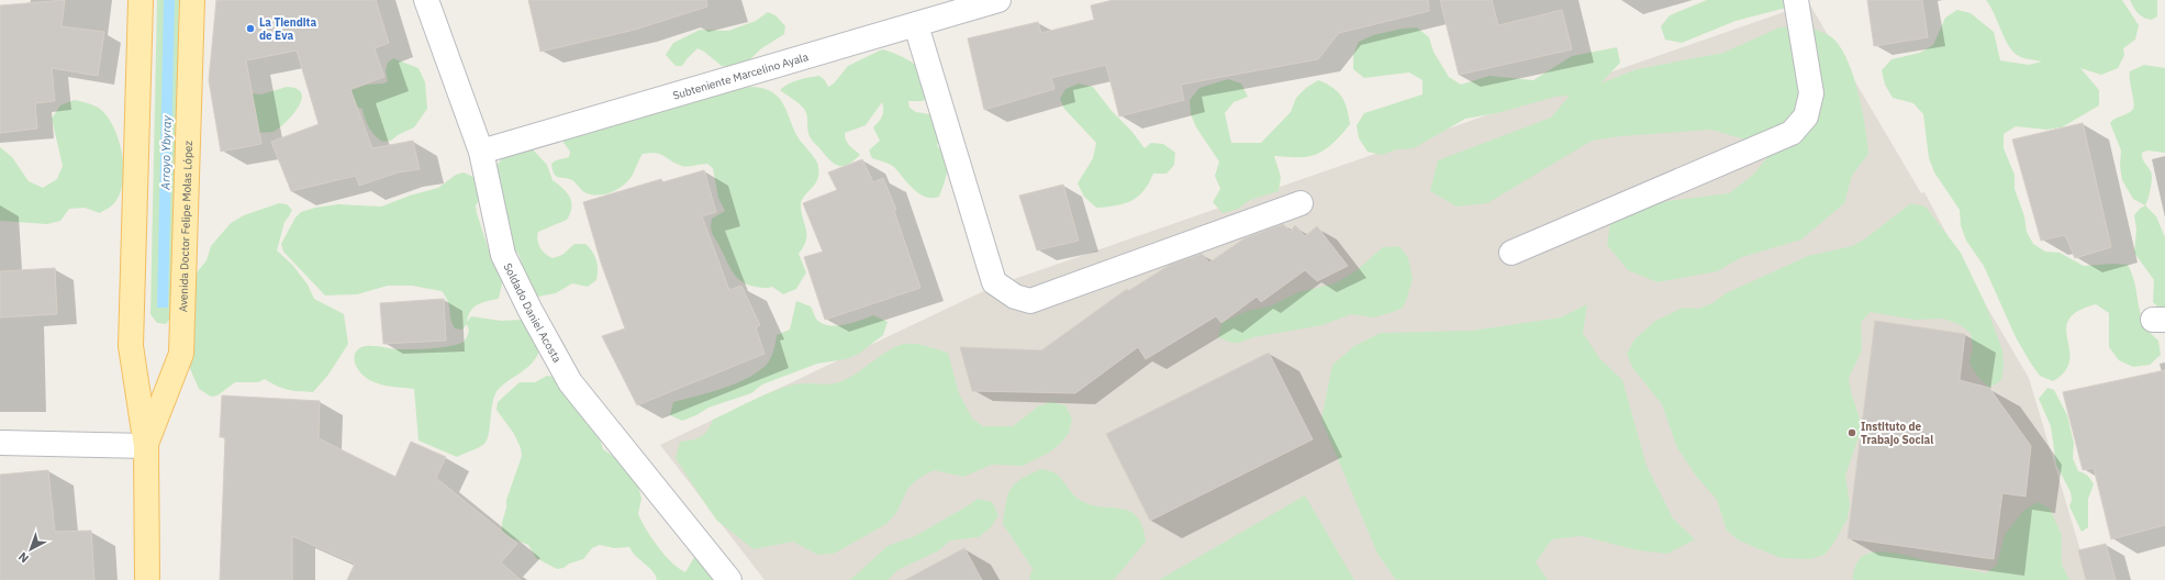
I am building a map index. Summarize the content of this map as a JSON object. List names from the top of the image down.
{
  "streets": {
    "main road": ["Avenida Doctor Felipe Molas López"],
    "street": ["Subteniente Marcelino Ayala", "Soldado Daniel Acosta"]
  },
  "crossings": [
    ["Subteniente Marcelino Ayala", "Soldado Daniel Acosta"]
  ],
  "water": ["Arroyo Ybyray"],
  "places": ["La Tiendita de Eva", "Instituto de Trabajo Social"],
  "north": "bottom left"
}
